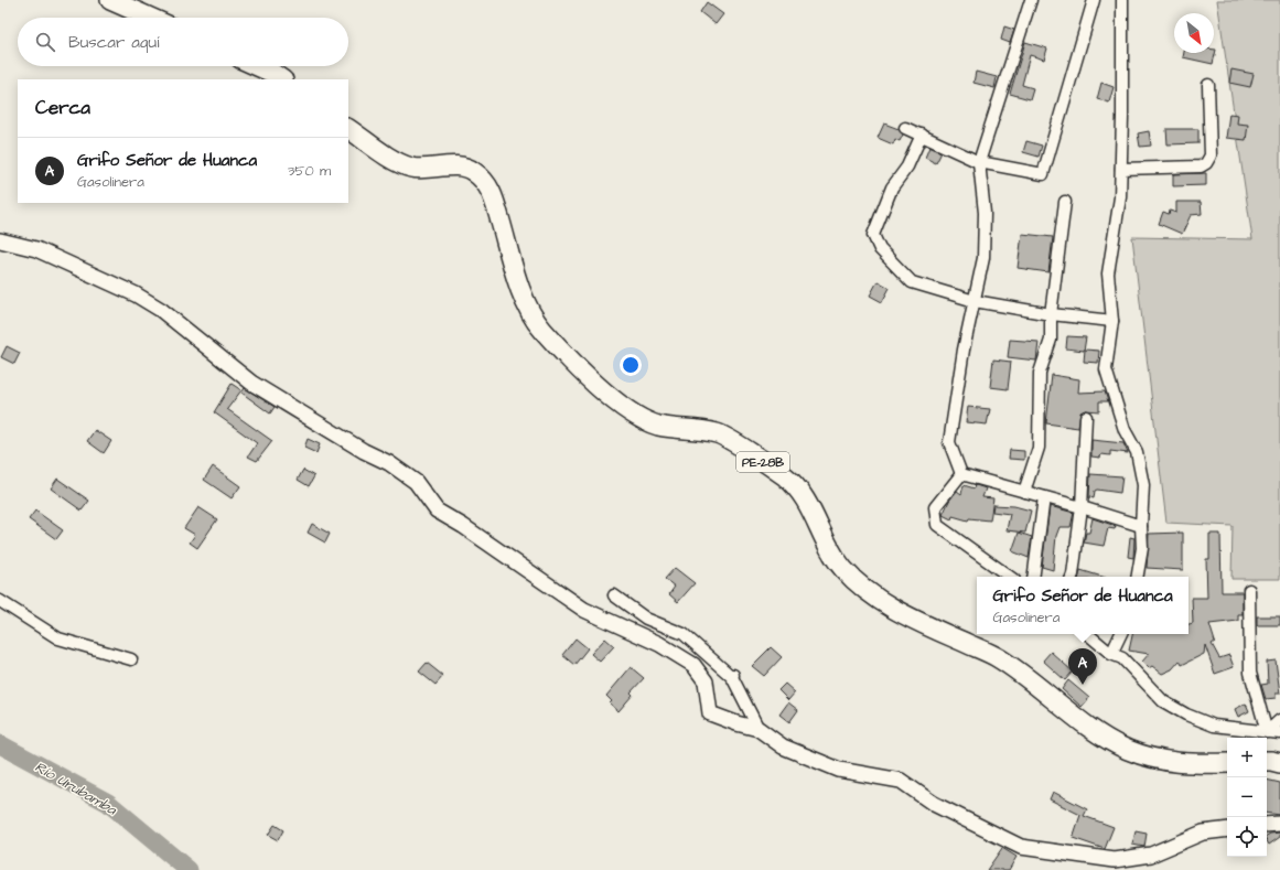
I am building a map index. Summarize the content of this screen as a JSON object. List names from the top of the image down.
{
  "streets": {
    "highway": ["PE-28B"]
  },
  "water": ["Río Urubamba"],
  "north": "bottom right",
  "page": {
    "search": "Buscar aquí",
    "heading": "Cerca",
    "list": [
      {
        "mark": "A",
        "name": "Grifo Señor de Huanca",
        "note": "Gasolinera",
        "value": "350 m"
      }
    ],
    "popup": ["Grifo Señor de Huanca", "Gasolinera"],
    "pins": "A",
    "map_buttons": ["+", "−"]
  }
}
